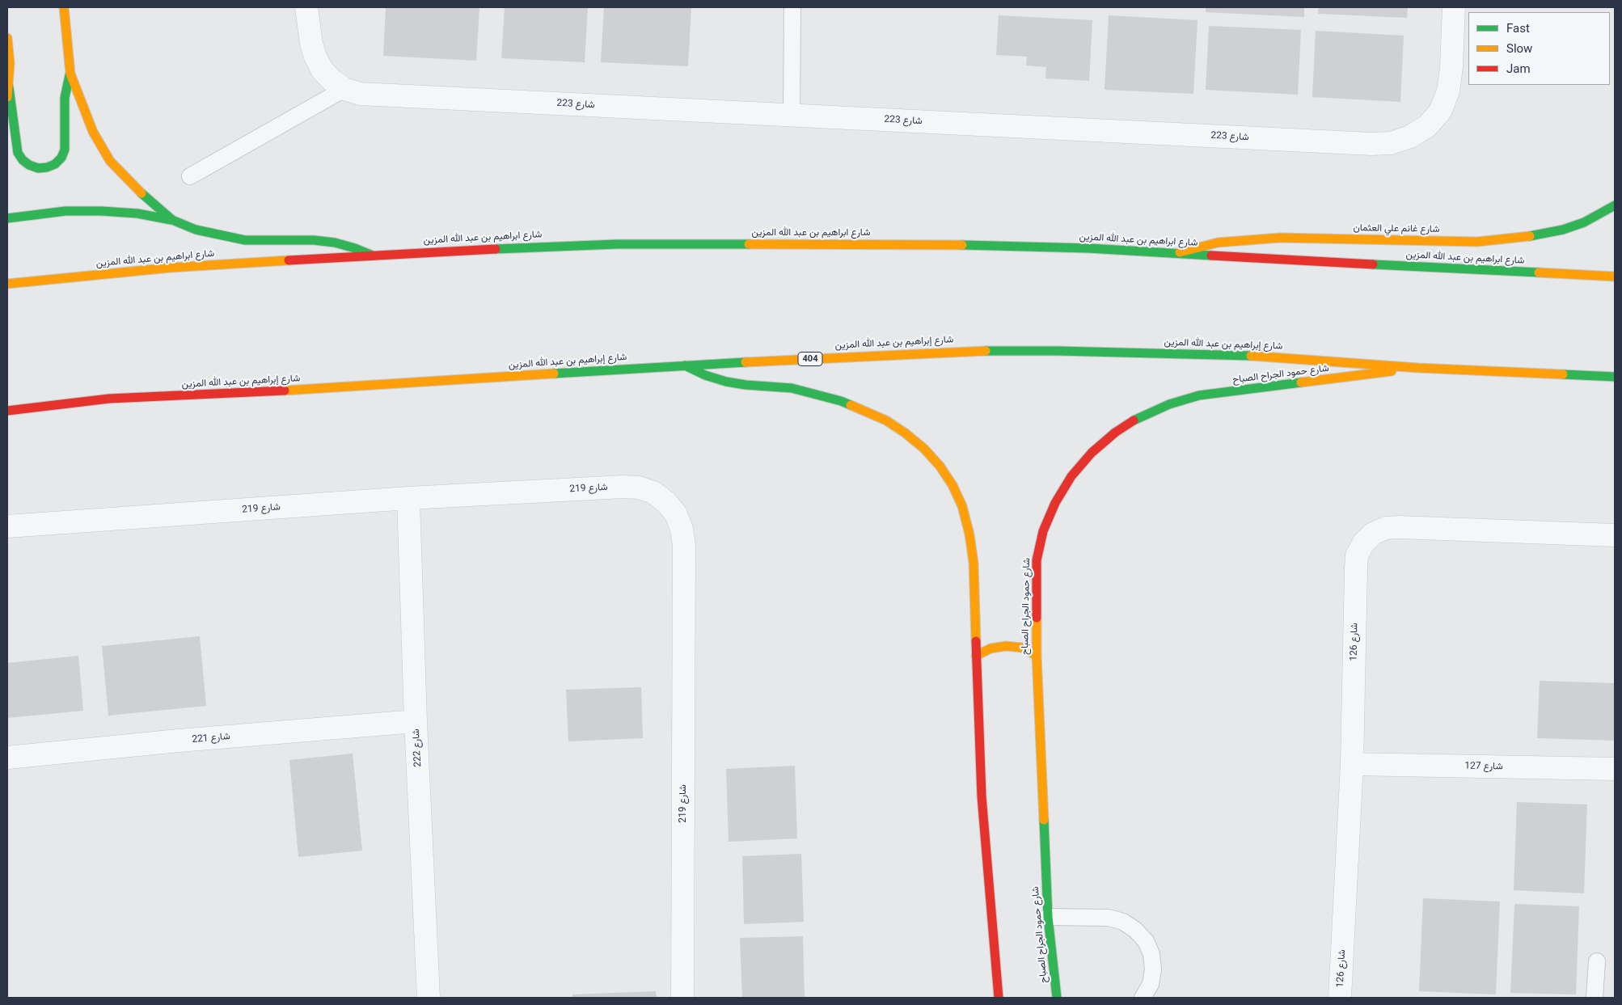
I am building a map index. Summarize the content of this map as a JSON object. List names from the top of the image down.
{
  "streets": {
    "main road": [
      "شارع غانم علي العثمان",
      "شارع ابراهيم بن عبد الله المزين",
      "شارع إبراهيم بن عبد الله المزين",
      "404",
      "شارع حمود الجراح الصباح"
    ],
    "street": [
      "شارع 223",
      "شارع 219",
      "شارع 126",
      "شارع 221",
      "شارع 222",
      "شارع 127"
    ]
  },
  "crossings": [
    ["شارع غانم علي العثمان", "شارع ابراهيم بن عبد الله المزين"],
    ["شارع إبراهيم بن عبد الله المزين", "شارع حمود الجراح الصباح"],
    ["شارع 219", "شارع 222"],
    ["شارع 126", "شارع 127"],
    ["شارع 221", "شارع 222"]
  ],
  "legend": ["Fast", "Slow", "Jam"]
}
